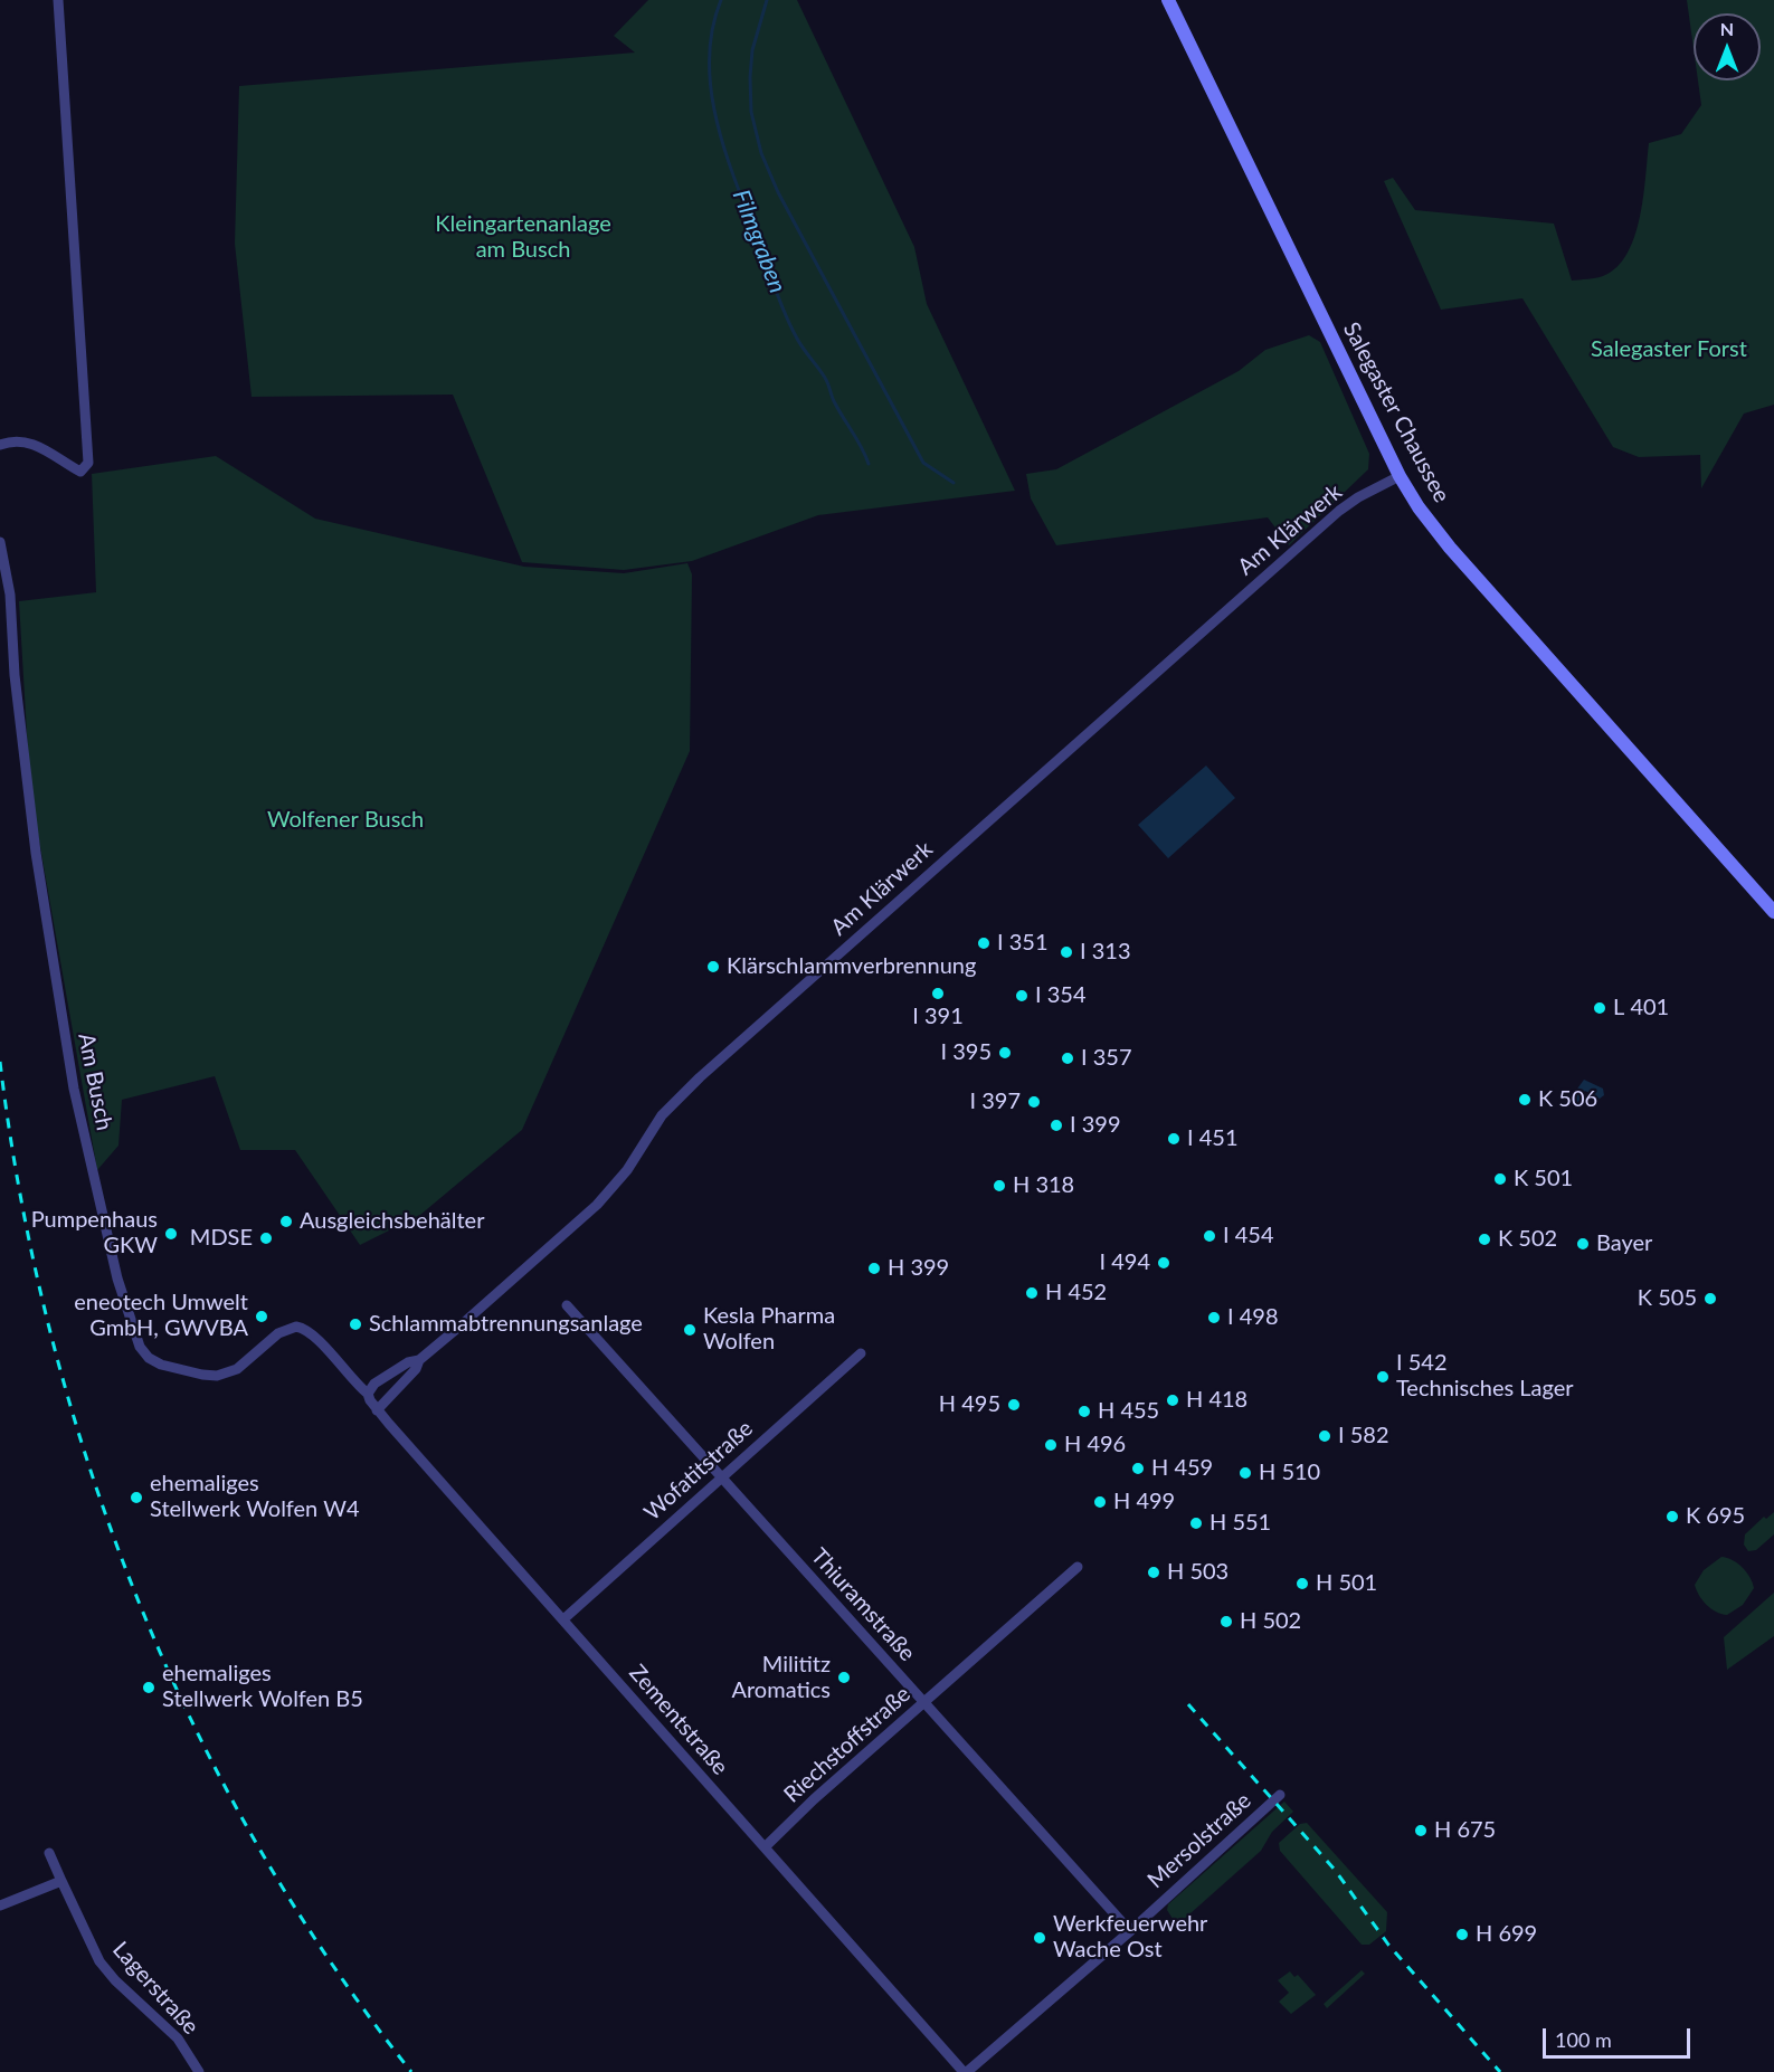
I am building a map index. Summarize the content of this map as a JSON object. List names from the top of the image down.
{
  "streets": {
    "main road": ["Salegaster Chaussee"],
    "street": [
      "Am Klärwerk",
      "Am Busch",
      "Wofatitstraße",
      "Thiuramstraße",
      "Zementstraße",
      "Riechstoffstraße",
      "Mersolstraße",
      "Lagerstraße"
    ]
  },
  "crossings": [
    ["Salegaster Chaussee", "Am Klärwerk"],
    ["Am Klärwerk", "Am Busch"],
    ["Am Klärwerk", "Zementstraße"],
    ["Am Busch", "Zementstraße"],
    ["Wofatitstraße", "Thiuramstraße"],
    ["Wofatitstraße", "Zementstraße"],
    ["Thiuramstraße", "Riechstoffstraße"],
    ["Thiuramstraße", "Mersolstraße"],
    ["Zementstraße", "Riechstoffstraße"],
    ["Zementstraße", "Mersolstraße"]
  ],
  "water": ["Filmgraben"],
  "parks": ["Kleingartenanlage am Busch", "Salegaster Forst", "Wolfener Busch"],
  "places": [
    "I 351",
    "I 313",
    "Klärschlammverbrennung",
    "I 391",
    "I 354",
    "L 401",
    "I 395",
    "I 357",
    "K 506",
    "I 397",
    "I 399",
    "I 451",
    "K 501",
    "H 318",
    "Ausgleichsbehälter",
    "Pumpenhaus GKW",
    "I 454",
    "MDSE",
    "K 502",
    "Bayer",
    "I 494",
    "H 399",
    "H 452",
    "K 505",
    "eneotech Umwelt GmbH, GWVBA",
    "I 498",
    "Schlammabtrennungsanlage",
    "Kesla Pharma Wolfen",
    "I 542 Technisches Lager",
    "H 418",
    "H 495",
    "H 455",
    "I 582",
    "H 496",
    "H 459",
    "H 510",
    "ehemaliges Stellwerk Wolfen W4",
    "H 499",
    "K 695",
    "H 551",
    "H 503",
    "H 501",
    "H 502",
    "Milititz Aromatics",
    "ehemaliges Stellwerk Wolfen B5",
    "H 675",
    "H 699",
    "Werkfeuerwehr Wache Ost"
  ],
  "scale_bar": "100 m",
  "north": "top"
}
